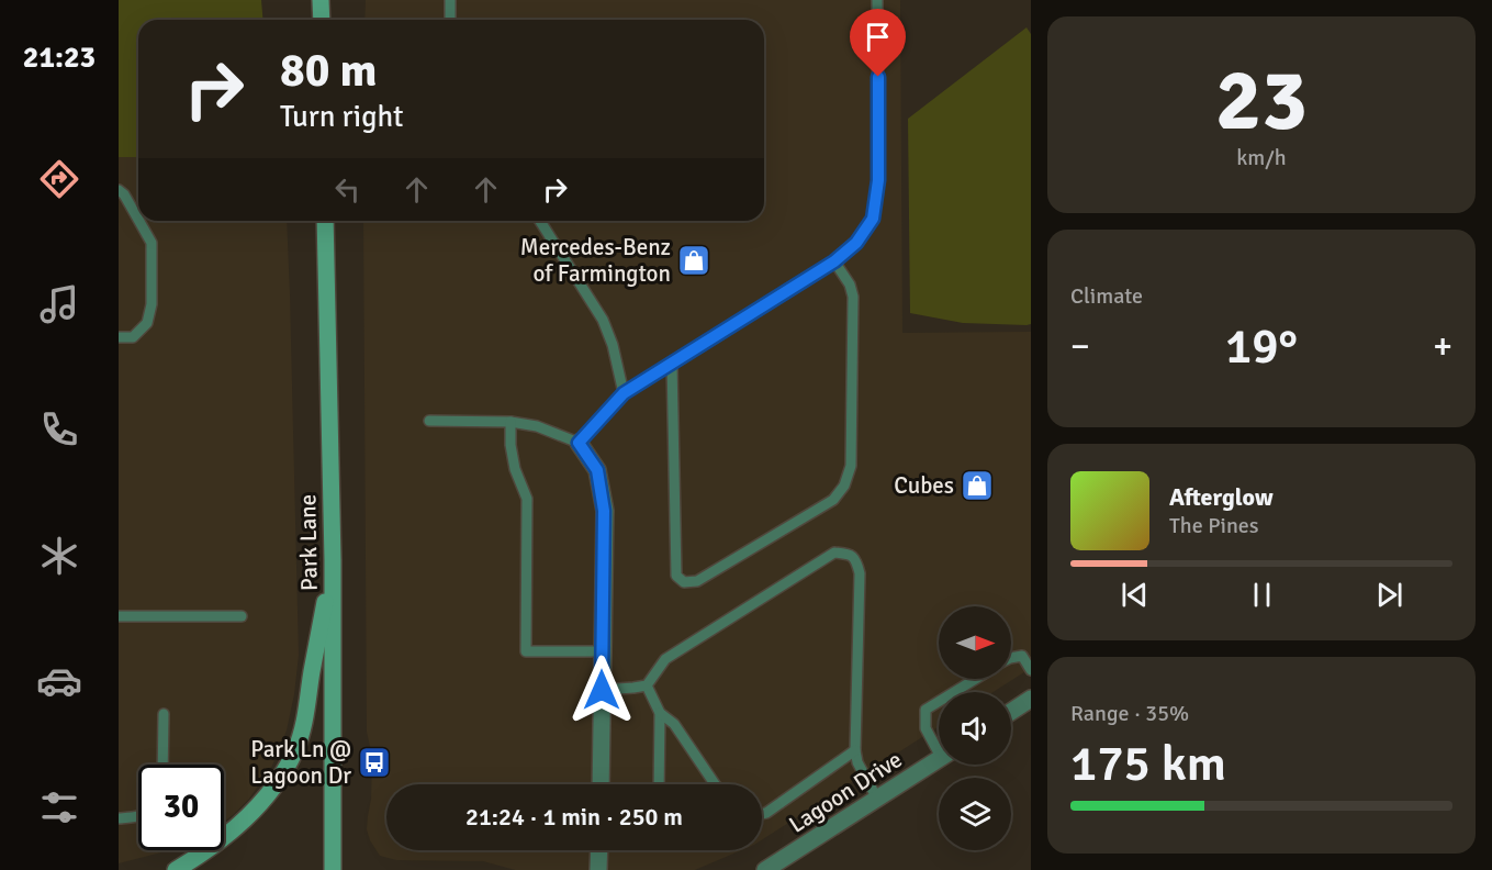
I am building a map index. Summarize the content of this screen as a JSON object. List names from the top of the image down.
{
  "streets": {
    "main road": ["Park Lane"],
    "street": ["Lagoon Drive"]
  },
  "places": {
    "shop": ["Mercedes-Benz of Farmington", "Cubes"],
    "bus stop": ["Park Ln @ Lagoon Dr"]
  },
  "north": "right",
  "page": {
    "tabs": "21:23",
    "tile": [
      ["23", "km/h"],
      "Climate",
      ["Range · 35%", "175 km"]
    ],
    "turn": ["80 m", "Turn right"],
    "heat": ["−", "19°", "+"],
    "song": ["Afterglow", "The Pines"],
    "limit": "30",
    "trip": "21:24 · 1 min · 250 m"
  }
}
